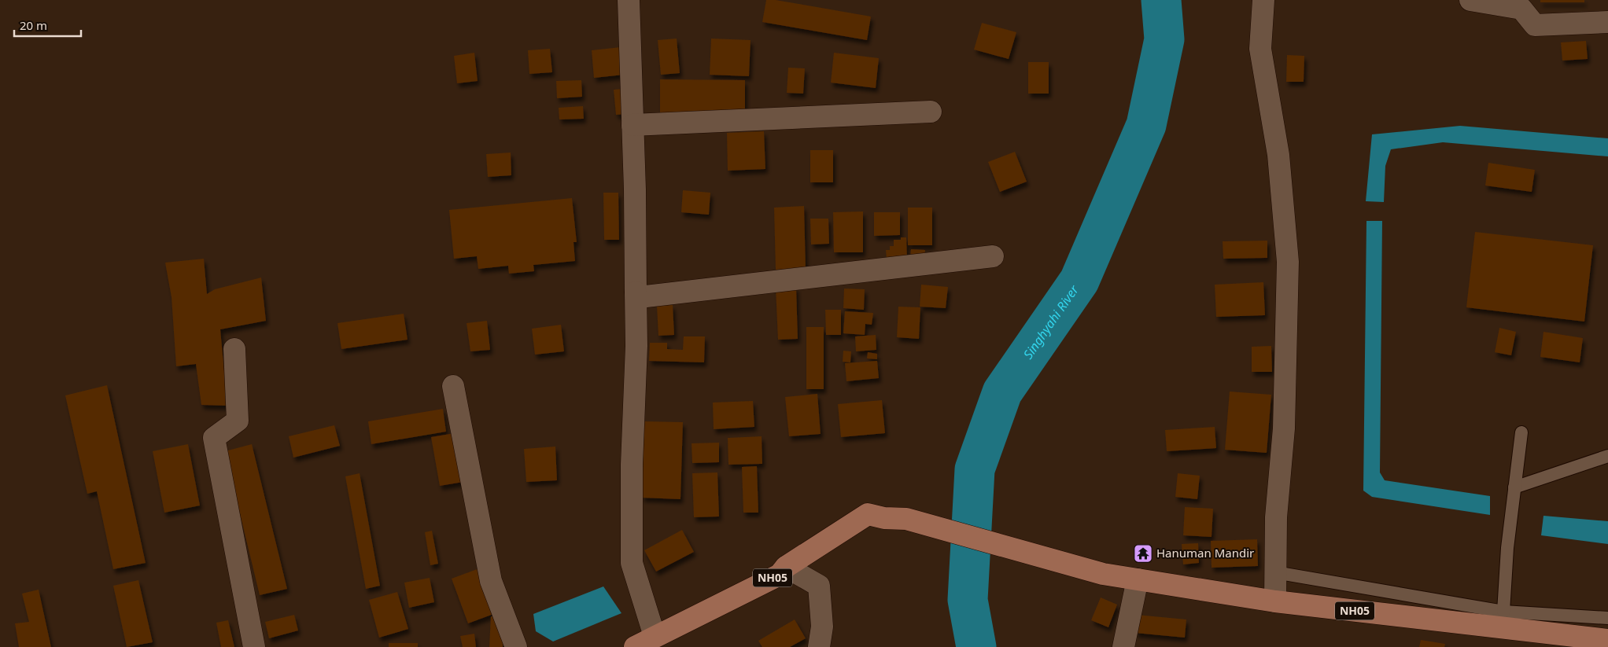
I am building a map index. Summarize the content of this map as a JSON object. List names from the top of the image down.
{
  "streets": {
    "main road": ["NH05"]
  },
  "water": ["Singhyahi River"],
  "places": {
    "temple": ["Hanuman Mandir"]
  },
  "scale_bar": "20 m"
}
